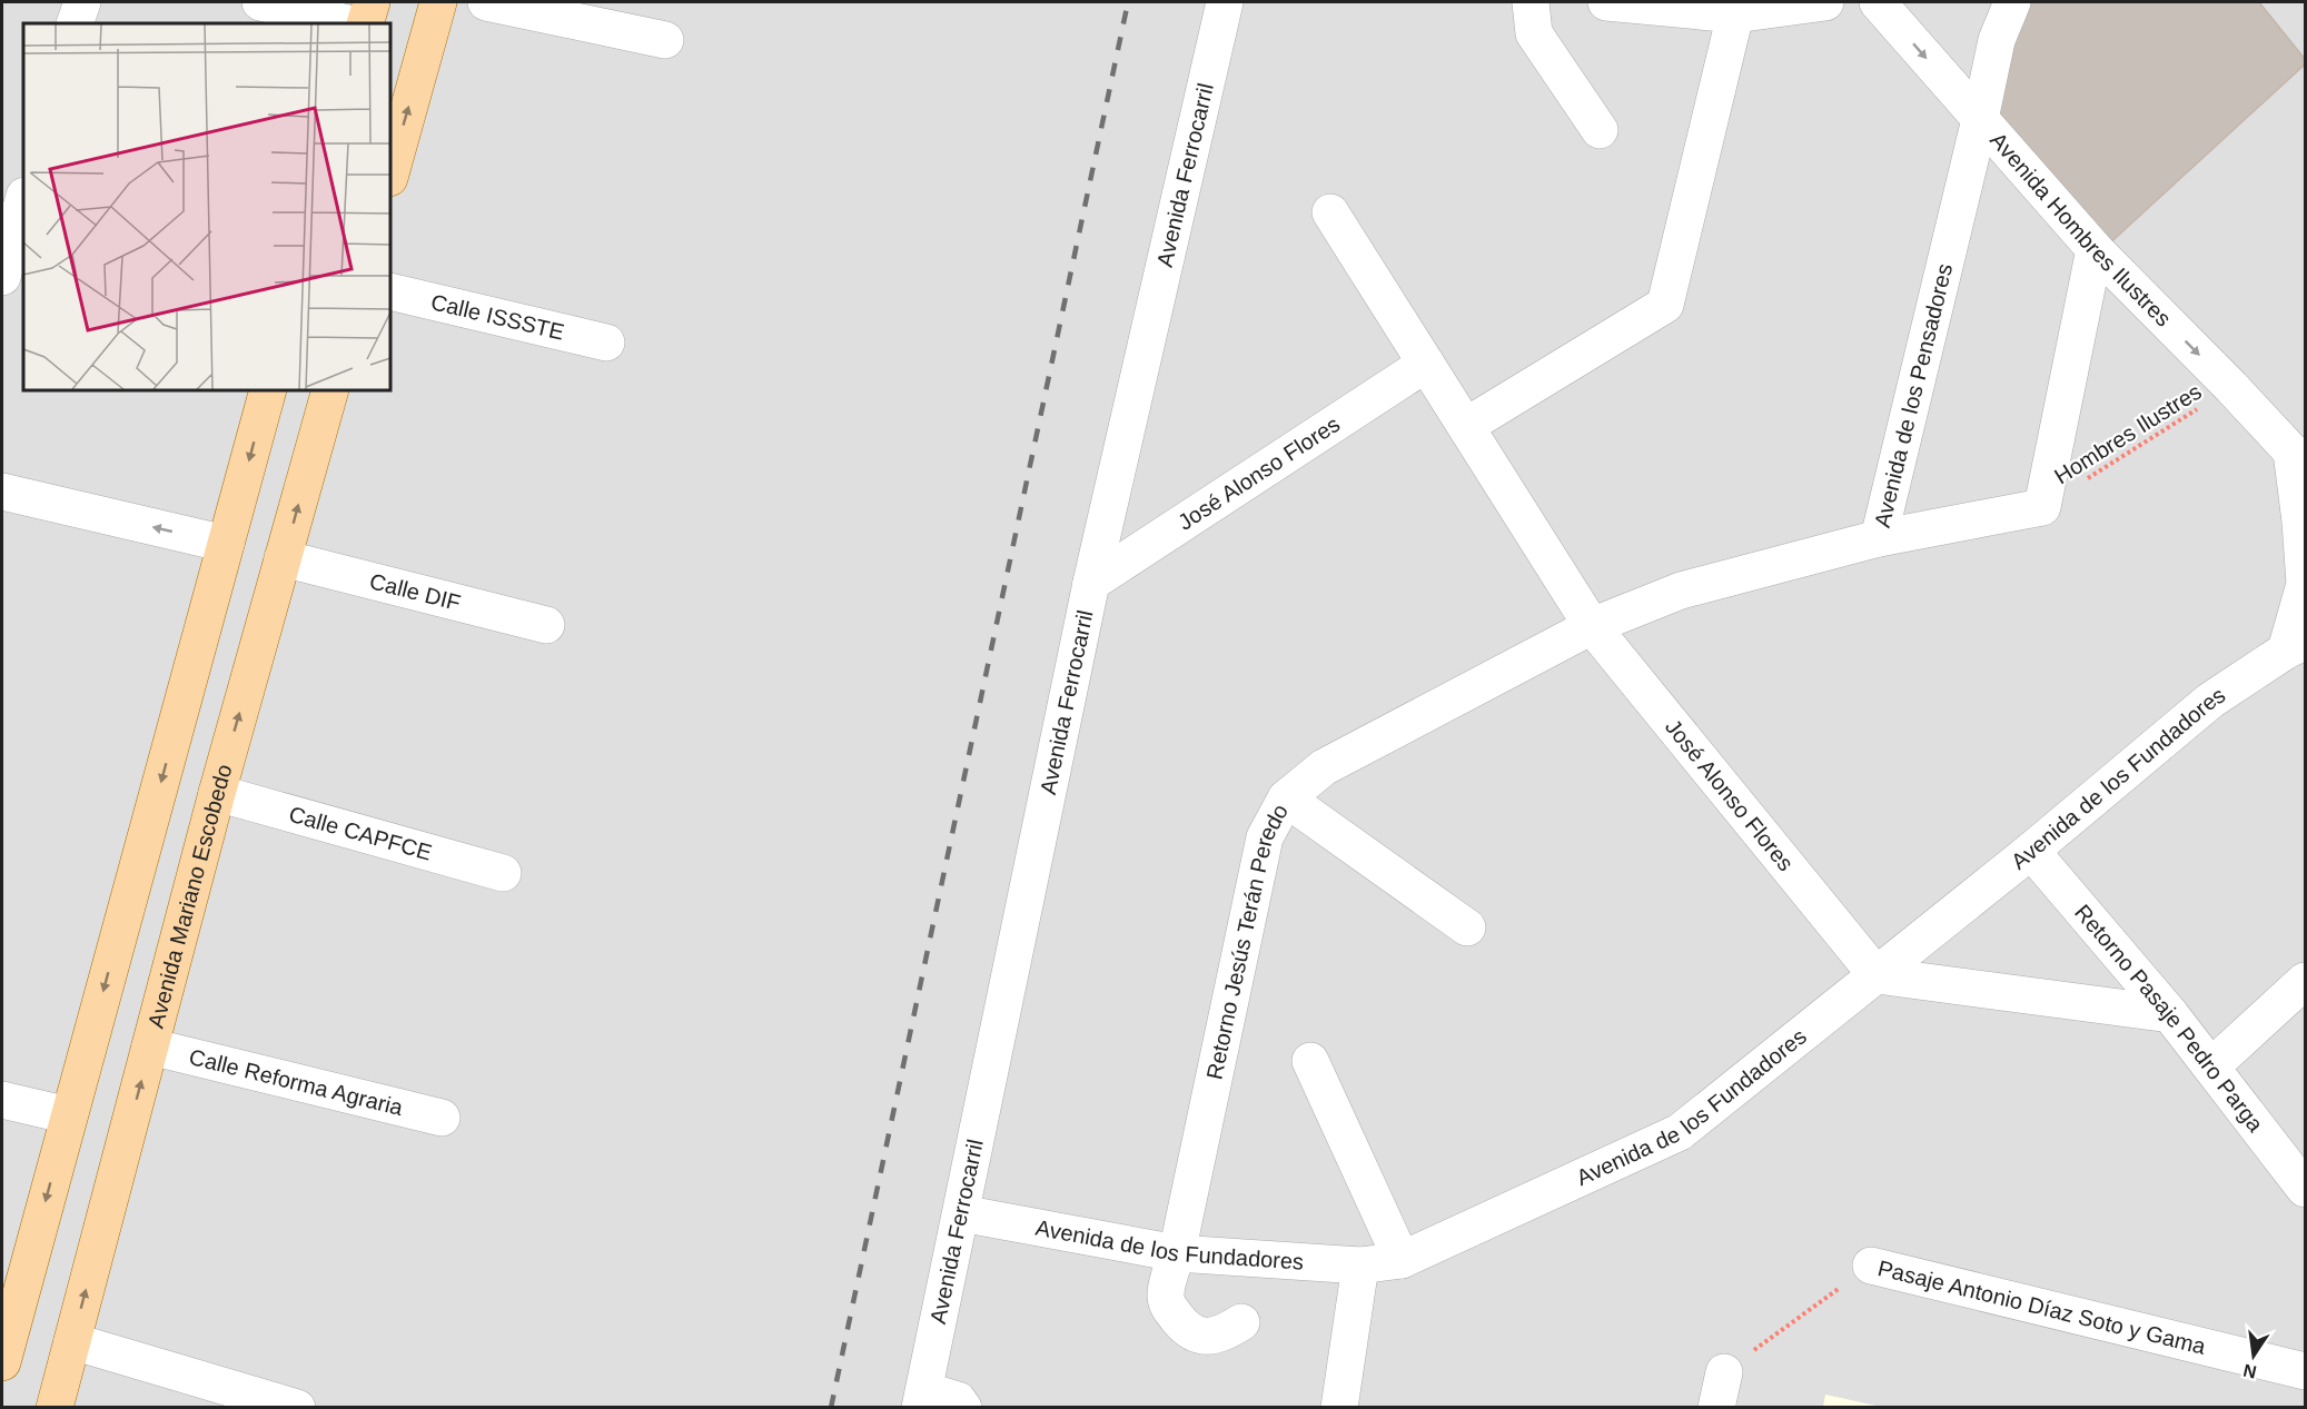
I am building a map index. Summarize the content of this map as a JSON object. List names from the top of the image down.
{
  "streets": {
    "main road": ["Avenida Mariano Escobedo"],
    "street": [
      "Avenida Ferrocarril",
      "Avenida Hombres Ilustres",
      "Calle ISSSTE",
      "Avenida de los Pensadores",
      "José Alonso Flores",
      "Calle DIF",
      "Avenida de los Fundadores",
      "Calle CAPFCE",
      "Retorno Jesús Terán Peredo",
      "Retorno Pasaje Pedro Parga",
      "Calle Reforma Agraria",
      "Pasaje Antonio Díaz Soto y Gama"
    ],
    "path": ["Hombres Ilustres"]
  },
  "crossings": [
    ["Avenida Ferrocarril", "José Alonso Flores"],
    ["Avenida Ferrocarril", "Avenida de los Fundadores"],
    ["Avenida Hombres Ilustres", "Avenida de los Pensadores"],
    ["Avenida Hombres Ilustres", "Hombres Ilustres"],
    ["Avenida Hombres Ilustres", "Avenida de los Fundadores"],
    ["Avenida de los Pensadores", "José Alonso Flores"],
    ["Avenida de los Pensadores", "Retorno Jesús Terán Peredo"],
    ["José Alonso Flores", "Avenida de los Fundadores"],
    ["José Alonso Flores", "Retorno Jesús Terán Peredo"],
    ["Calle DIF", "Avenida Mariano Escobedo"],
    ["Avenida de los Fundadores", "Retorno Jesús Terán Peredo"],
    ["Avenida de los Fundadores", "Retorno Pasaje Pedro Parga"],
    ["Calle CAPFCE", "Avenida Mariano Escobedo"],
    ["Avenida Mariano Escobedo", "Calle Reforma Agraria"]
  ],
  "one_way": ["Avenida Hombres Ilustres"],
  "north": "bottom"
}
